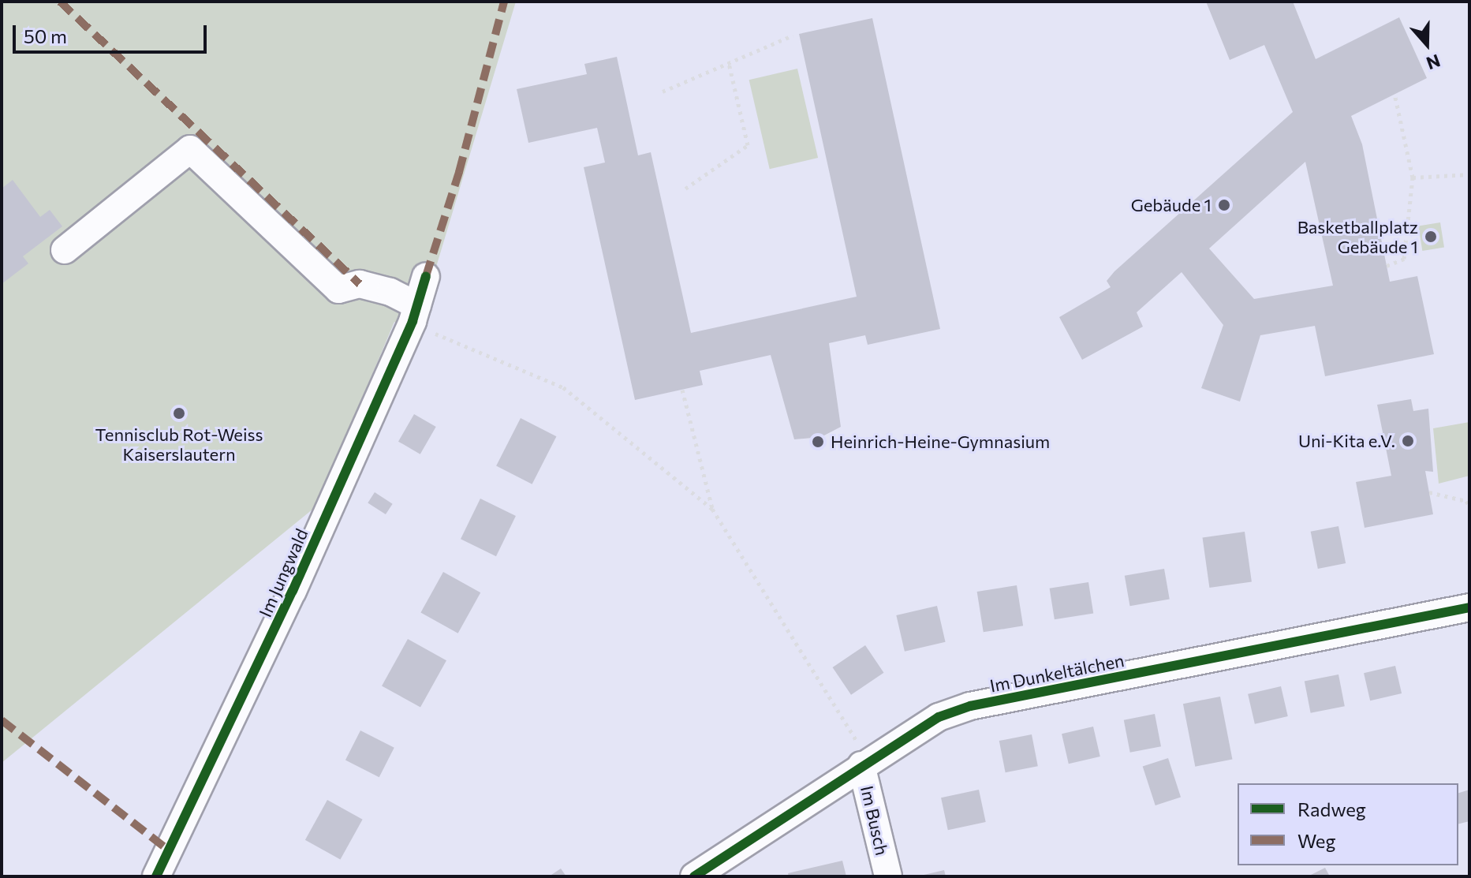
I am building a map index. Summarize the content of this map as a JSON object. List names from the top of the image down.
{
  "streets": {
    "street": ["Im Jungwald", "Im Dunkeltälchen", "Im Busch"]
  },
  "crossings": [
    ["Im Dunkeltälchen", "Im Busch"]
  ],
  "places": [
    "Gebäude 1",
    "Basketballplatz Gebäude 1",
    "Tennisclub Rot-Weiss Kaiserslautern",
    "Uni-Kita e.V.",
    "Heinrich-Heine-Gymnasium"
  ],
  "legend": ["Radweg", "Weg"],
  "scale_bar": "50 m",
  "north": "bottom"
}
